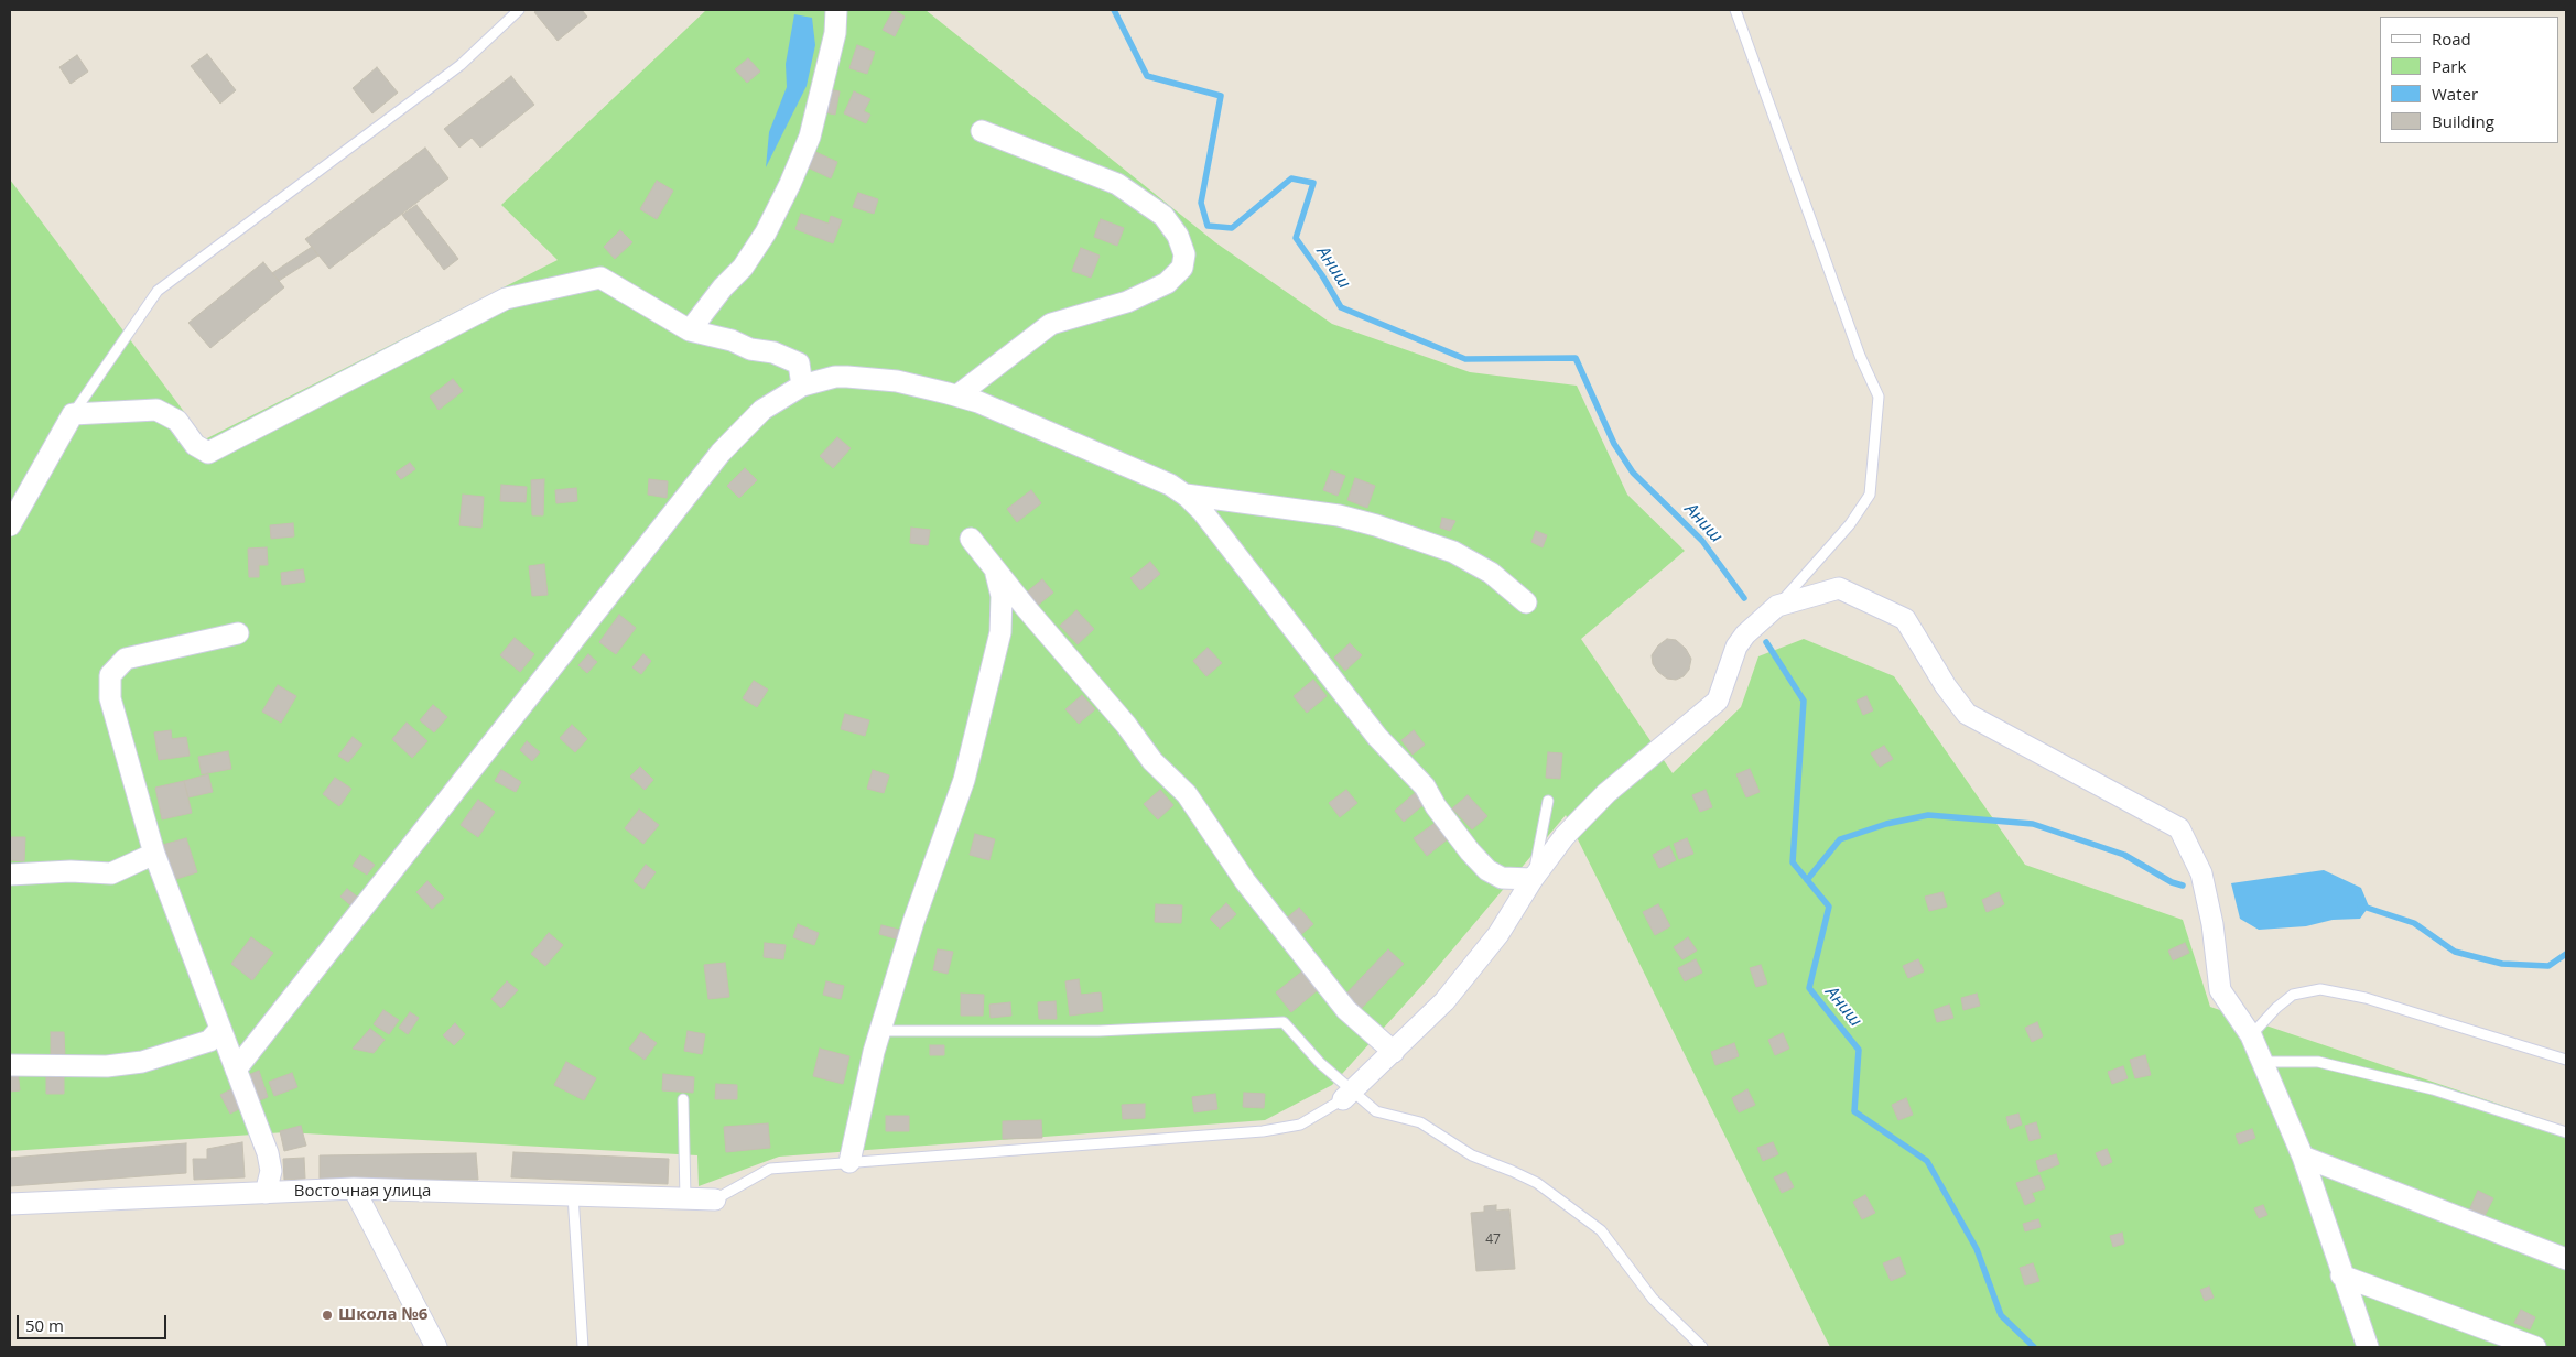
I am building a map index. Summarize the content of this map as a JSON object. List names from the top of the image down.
{
  "streets": {
    "street": ["Восточная улица"]
  },
  "water": ["Аниш"],
  "places": ["Школа №6"],
  "house_numbers": ["47"],
  "legend": [
    "Road",
    "Park",
    "Water",
    "Building"
  ],
  "scale_bar": "50 m"
}
